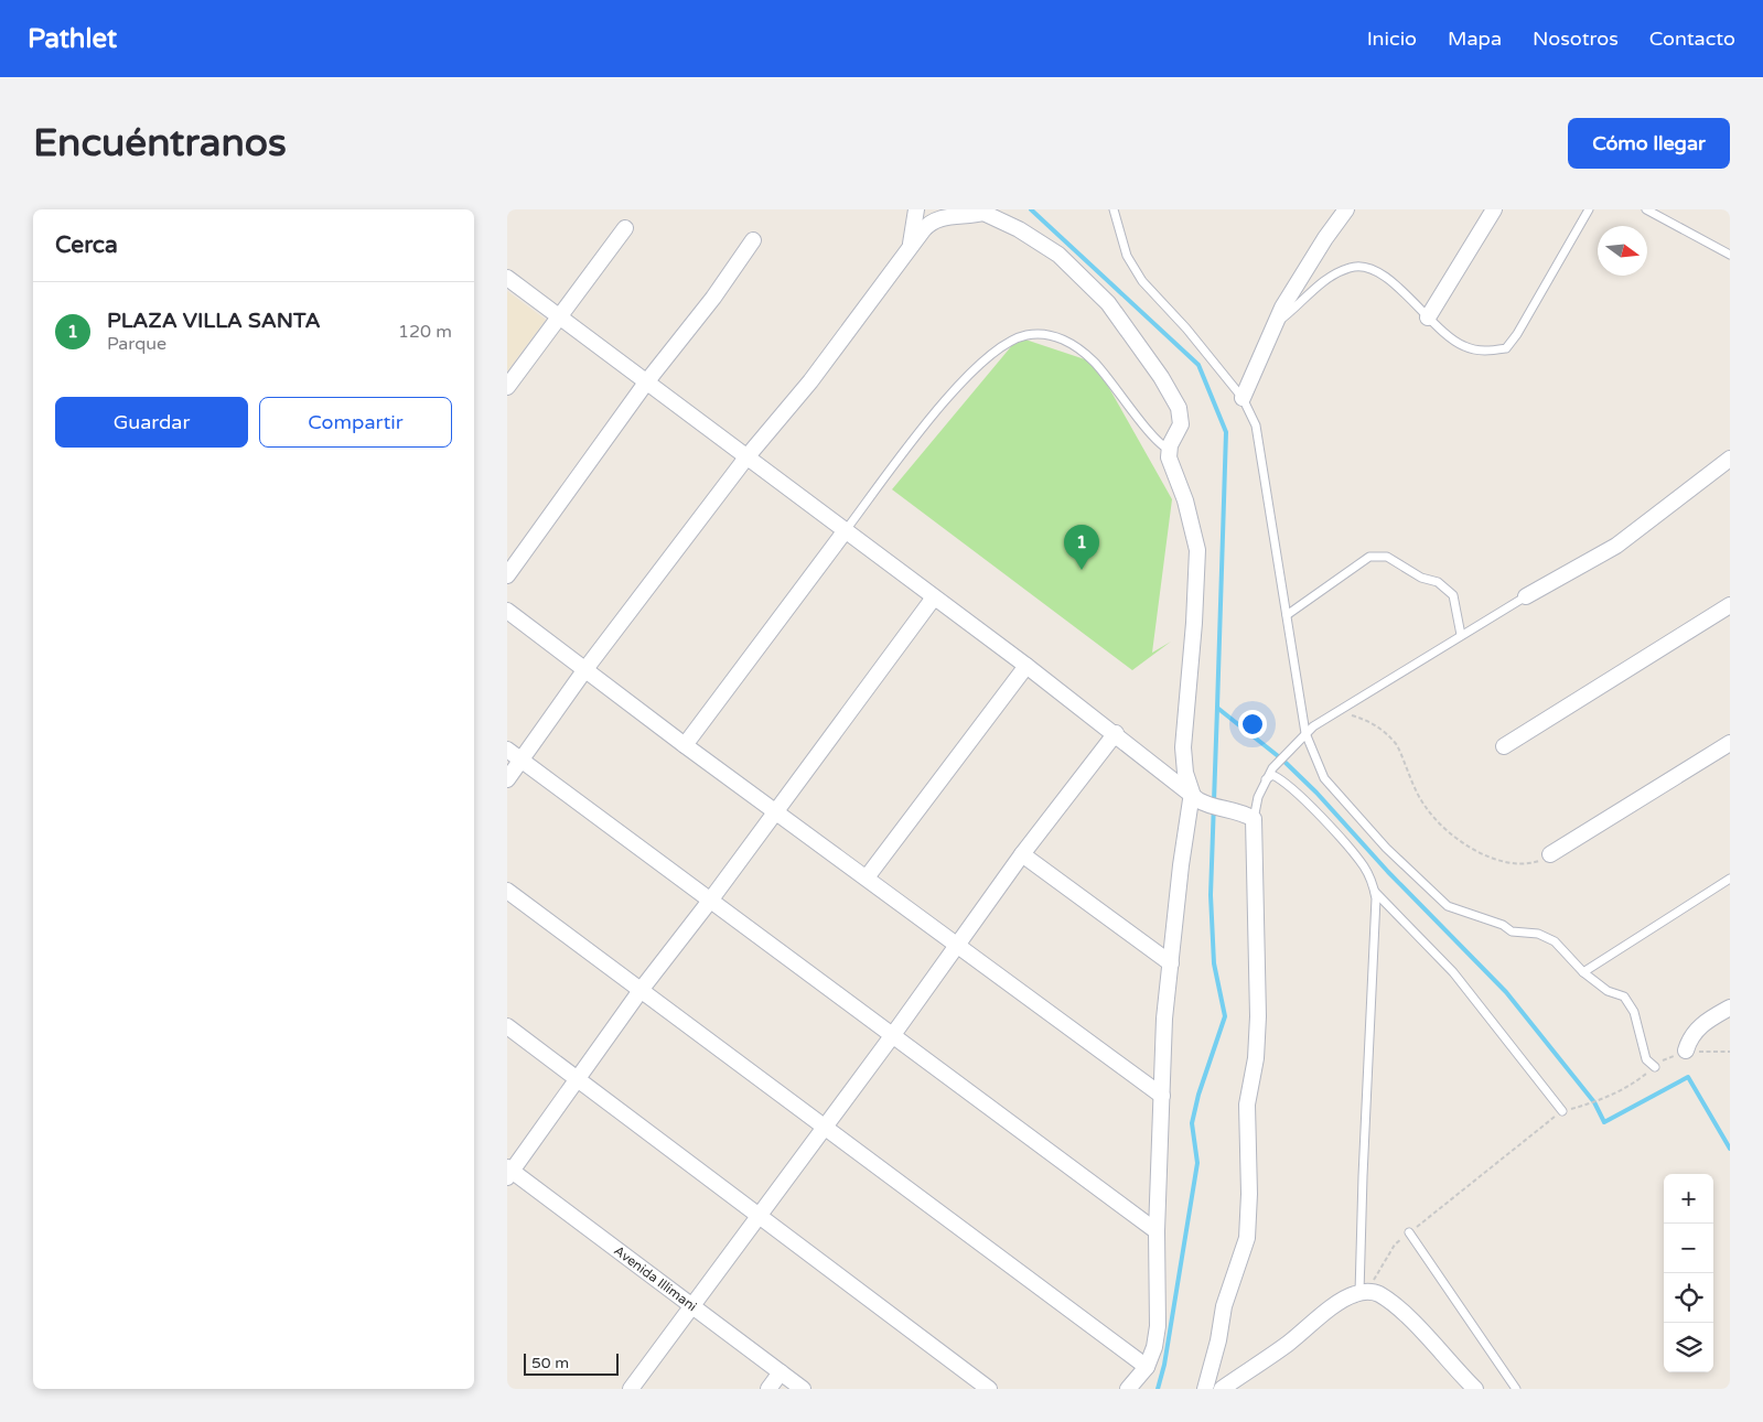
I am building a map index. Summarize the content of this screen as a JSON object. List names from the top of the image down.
{
  "streets": {
    "street": ["Avenida Illimani"]
  },
  "scale_bar": "50 m",
  "north": "right",
  "page": {
    "header": "Pathlet",
    "nav": [
      "Inicio",
      "Mapa",
      "Nosotros",
      "Contacto"
    ],
    "buttons": [
      "Cómo llegar",
      ["Guardar", "Compartir"]
    ],
    "title": "Encuéntranos",
    "heading": "Cerca",
    "list": [
      {
        "mark": "1",
        "name": "PLAZA VILLA SANTA",
        "note": "Parque",
        "value": "120 m"
      }
    ],
    "pins": "1",
    "map_buttons": ["+", "−"],
    "scale": "50 m"
  }
}
